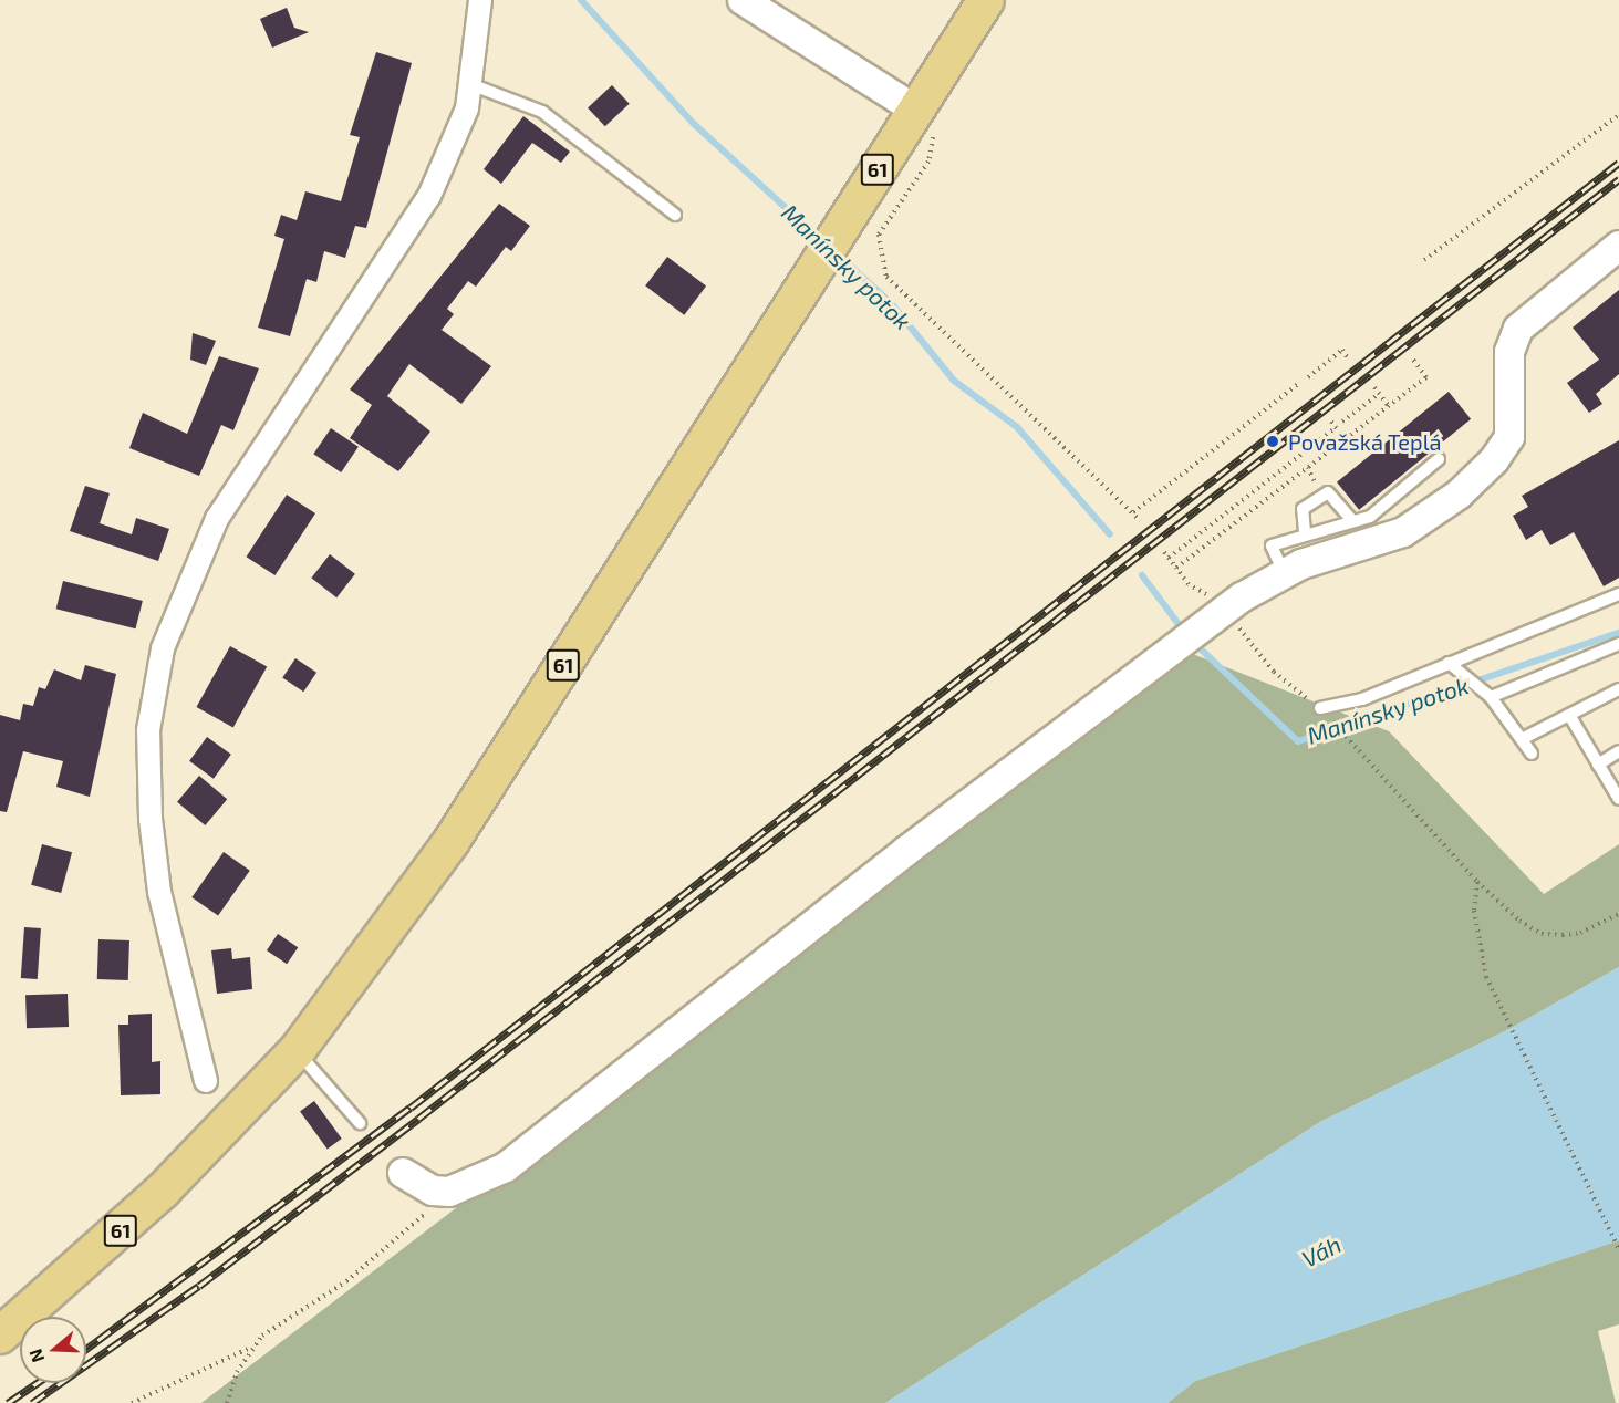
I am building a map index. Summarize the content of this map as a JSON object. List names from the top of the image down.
{
  "streets": {
    "main road": ["61"]
  },
  "water": ["Manínsky potok", "Váh"],
  "places": ["Považská Teplá"],
  "north": "left"
}
